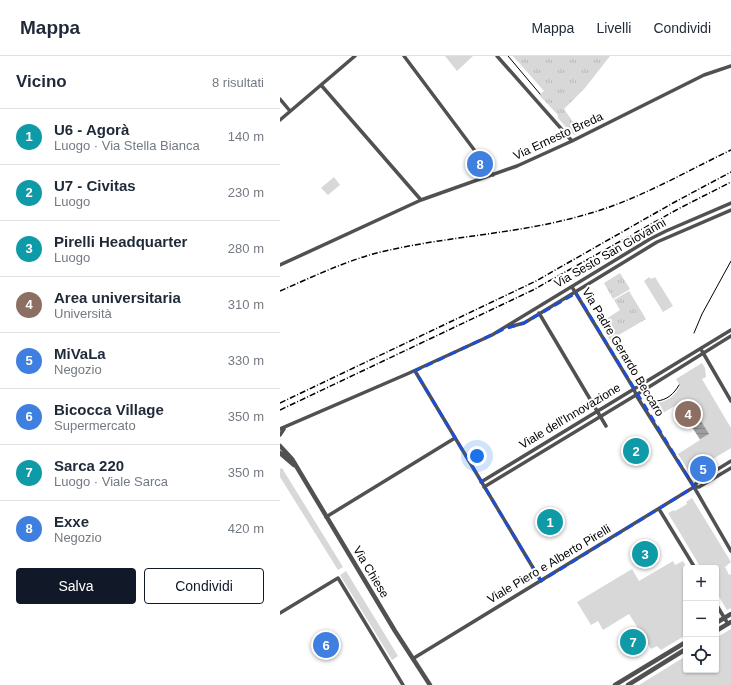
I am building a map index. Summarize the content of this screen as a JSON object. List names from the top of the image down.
{
  "streets": {
    "street": [
      "Via Ernesto Breda",
      "Via Sesto San Giovanni",
      "Via Padre Gerardo Beccaro",
      "Viale dell'Innovazione",
      "Viale Piero e Alberto Pirelli",
      "Via Chiese"
    ]
  },
  "crossings": [
    ["Via Sesto San Giovanni", "Via Padre Gerardo Beccaro"],
    ["Via Padre Gerardo Beccaro", "Viale dell'Innovazione"],
    ["Via Padre Gerardo Beccaro", "Viale Piero e Alberto Pirelli"],
    ["Viale Piero e Alberto Pirelli", "Via Chiese"]
  ],
  "page": {
    "header": "Mappa",
    "nav": ["Mappa", "Livelli", "Condividi"],
    "heading": ["Vicino", "8 risultati"],
    "list": [
      {
        "mark": "1",
        "name": "U6 - Agorà",
        "note": "Luogo · Via Stella Bianca",
        "value": "140 m"
      },
      {
        "mark": "2",
        "name": "U7 - Civitas",
        "note": "Luogo",
        "value": "230 m"
      },
      {
        "mark": "3",
        "name": "Pirelli Headquarter",
        "note": "Luogo",
        "value": "280 m"
      },
      {
        "mark": "4",
        "name": "Area universitaria",
        "note": "Università",
        "value": "310 m"
      },
      {
        "mark": "5",
        "name": "MiVaLa",
        "note": "Negozio",
        "value": "330 m"
      },
      {
        "mark": "6",
        "name": "Bicocca Village",
        "note": "Supermercato",
        "value": "350 m"
      },
      {
        "mark": "7",
        "name": "Sarca 220",
        "note": "Luogo · Viale Sarca",
        "value": "350 m"
      },
      {
        "mark": "8",
        "name": "Exxe",
        "note": "Negozio",
        "value": "420 m"
      }
    ],
    "pins": [
      "8",
      "4",
      "2",
      "5",
      "1",
      "3",
      "7",
      "6"
    ],
    "buttons": ["Salva", "Condividi"],
    "map_buttons": ["+", "−"]
  }
}
